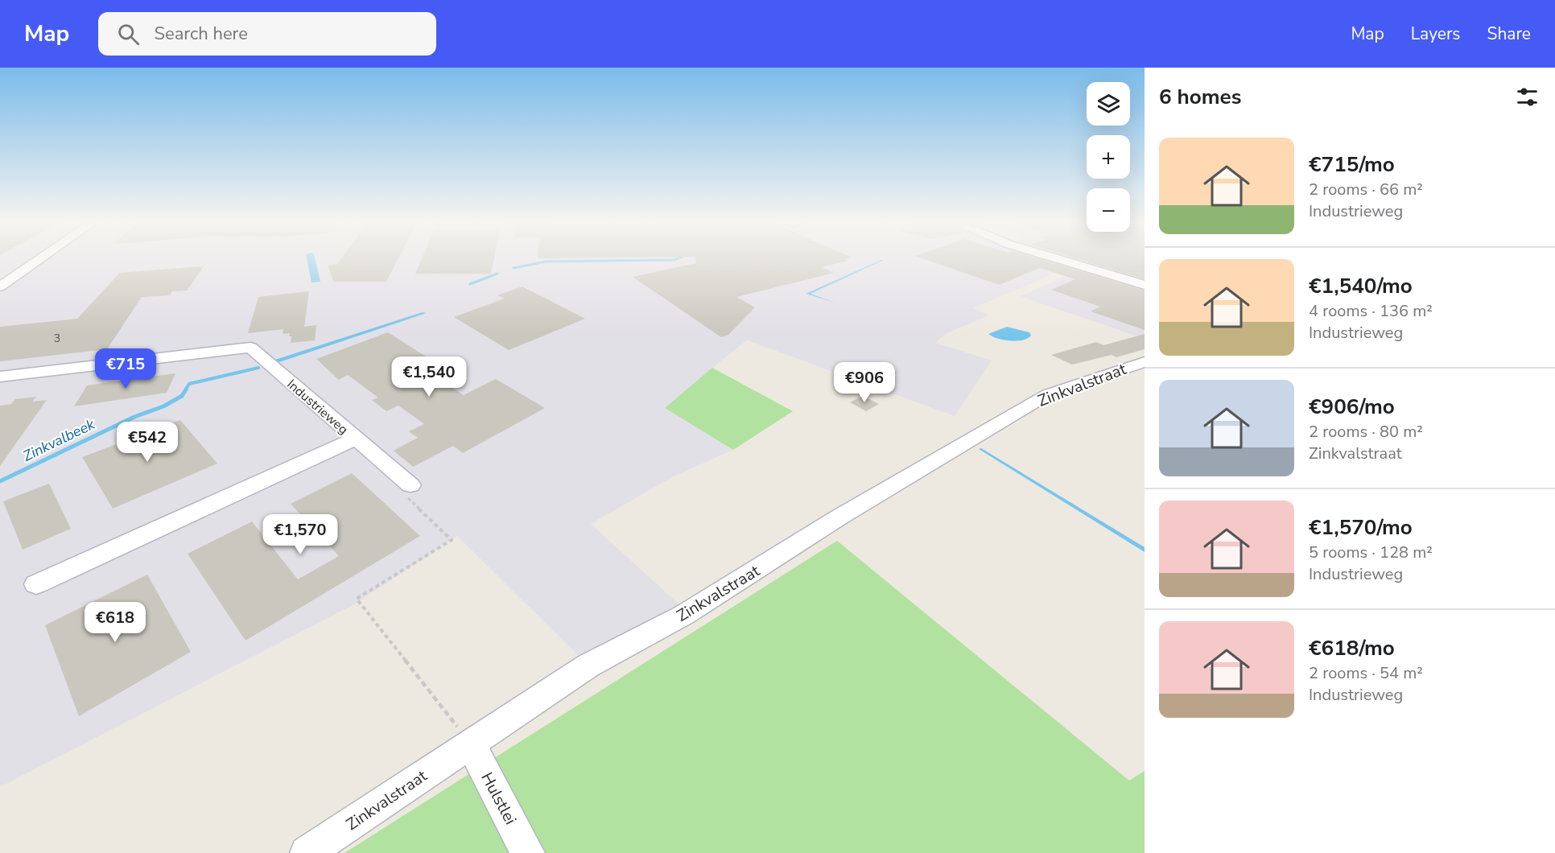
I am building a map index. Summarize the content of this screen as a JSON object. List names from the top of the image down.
{
  "streets": {
    "street": ["Zinkvalstraat", "Industrieweg", "Hulstlei"]
  },
  "crossings": [
    ["Zinkvalstraat", "Hulstlei"]
  ],
  "water": ["Zinkvalbeek"],
  "house_numbers": ["3"],
  "page": {
    "header": "Map",
    "search": "Search here",
    "nav": ["Map", "Layers", "Share"],
    "heading": "6 homes",
    "map_buttons": ["+", "−"],
    "list": [
      {
        "name": "€715/mo",
        "note": "2 rooms · 66 m² · Industrieweg"
      },
      {
        "name": "€1,540/mo",
        "note": "4 rooms · 136 m² · Industrieweg"
      },
      {
        "name": "€906/mo",
        "note": "2 rooms · 80 m² · Zinkvalstraat"
      },
      {
        "name": "€1,570/mo",
        "note": "5 rooms · 128 m² · Industrieweg"
      },
      {
        "name": "€618/mo",
        "note": "2 rooms · 54 m² · Industrieweg"
      }
    ],
    "price": [
      "€715",
      "€1,540",
      "€906",
      "€542",
      "€1,570",
      "€618"
    ]
  }
}
